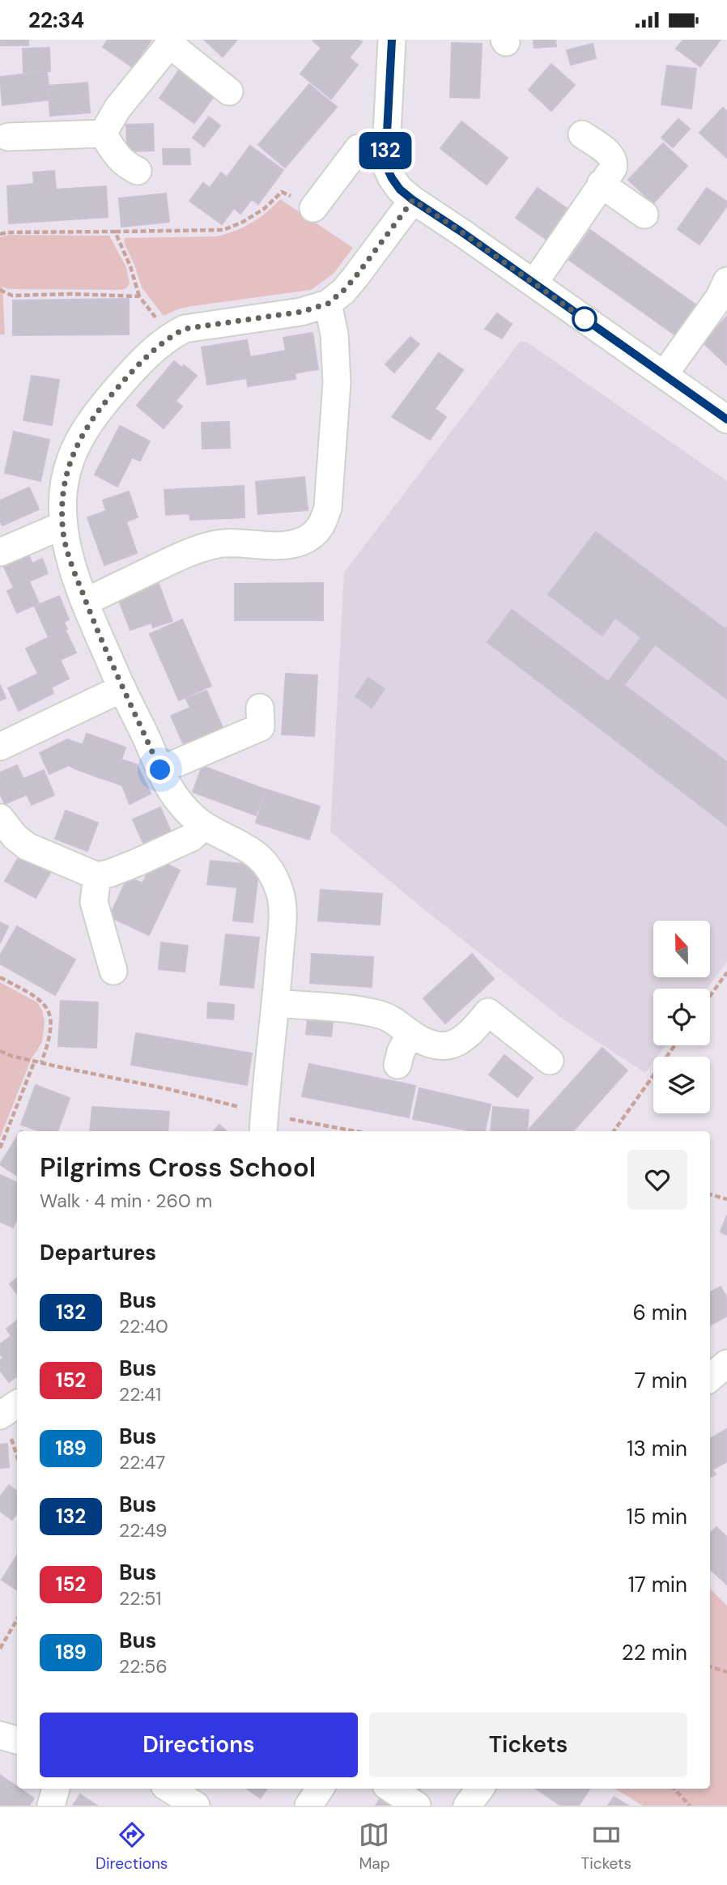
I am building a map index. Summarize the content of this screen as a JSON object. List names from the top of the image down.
{
  "lines": ["bus line 132"],
  "north": "top",
  "page": {
    "status": "22:34",
    "on_map": "132",
    "heading": [
      ["Pilgrims Cross School", "Walk · 4 min · 260 m"],
      "Departures"
    ],
    "list": [
      {
        "mark": "132",
        "name": "Bus",
        "note": "22:40",
        "value": "6 min"
      },
      {
        "mark": "152",
        "name": "Bus",
        "note": "22:41",
        "value": "7 min"
      },
      {
        "mark": "189",
        "name": "Bus",
        "note": "22:47",
        "value": "13 min"
      },
      {
        "mark": "132",
        "name": "Bus",
        "note": "22:49",
        "value": "15 min"
      },
      {
        "mark": "152",
        "name": "Bus",
        "note": "22:51",
        "value": "17 min"
      },
      {
        "mark": "189",
        "name": "Bus",
        "note": "22:56",
        "value": "22 min"
      }
    ],
    "buttons": ["Directions", "Tickets"],
    "tabs": ["Directions", "Map", "Tickets"]
  }
}
